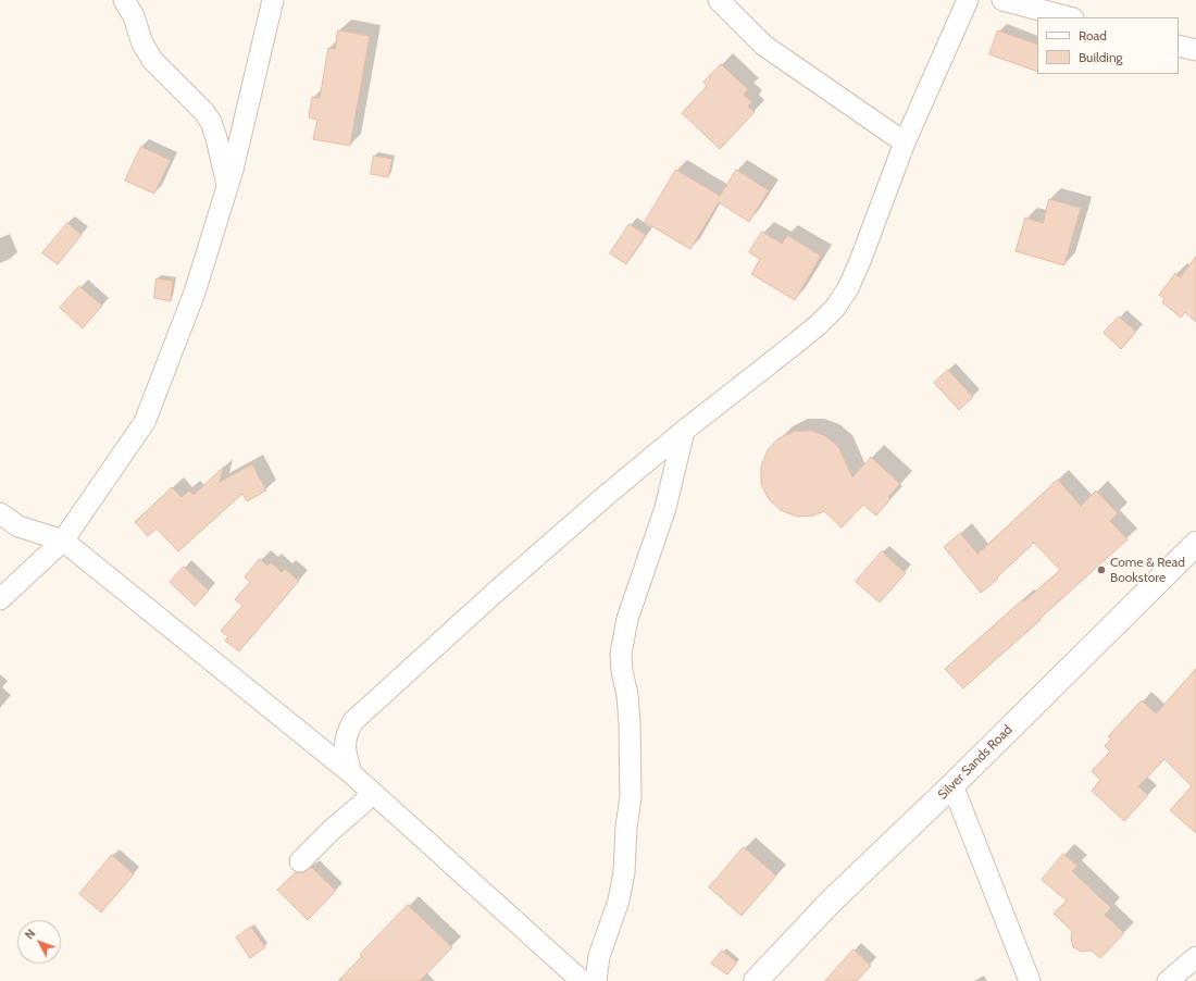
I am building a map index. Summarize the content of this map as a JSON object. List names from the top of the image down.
{
  "streets": {
    "street": ["Silver Sands Road"]
  },
  "places": ["Come & Read Bookstore"],
  "legend": ["Road", "Building"],
  "north": "top left"
}
